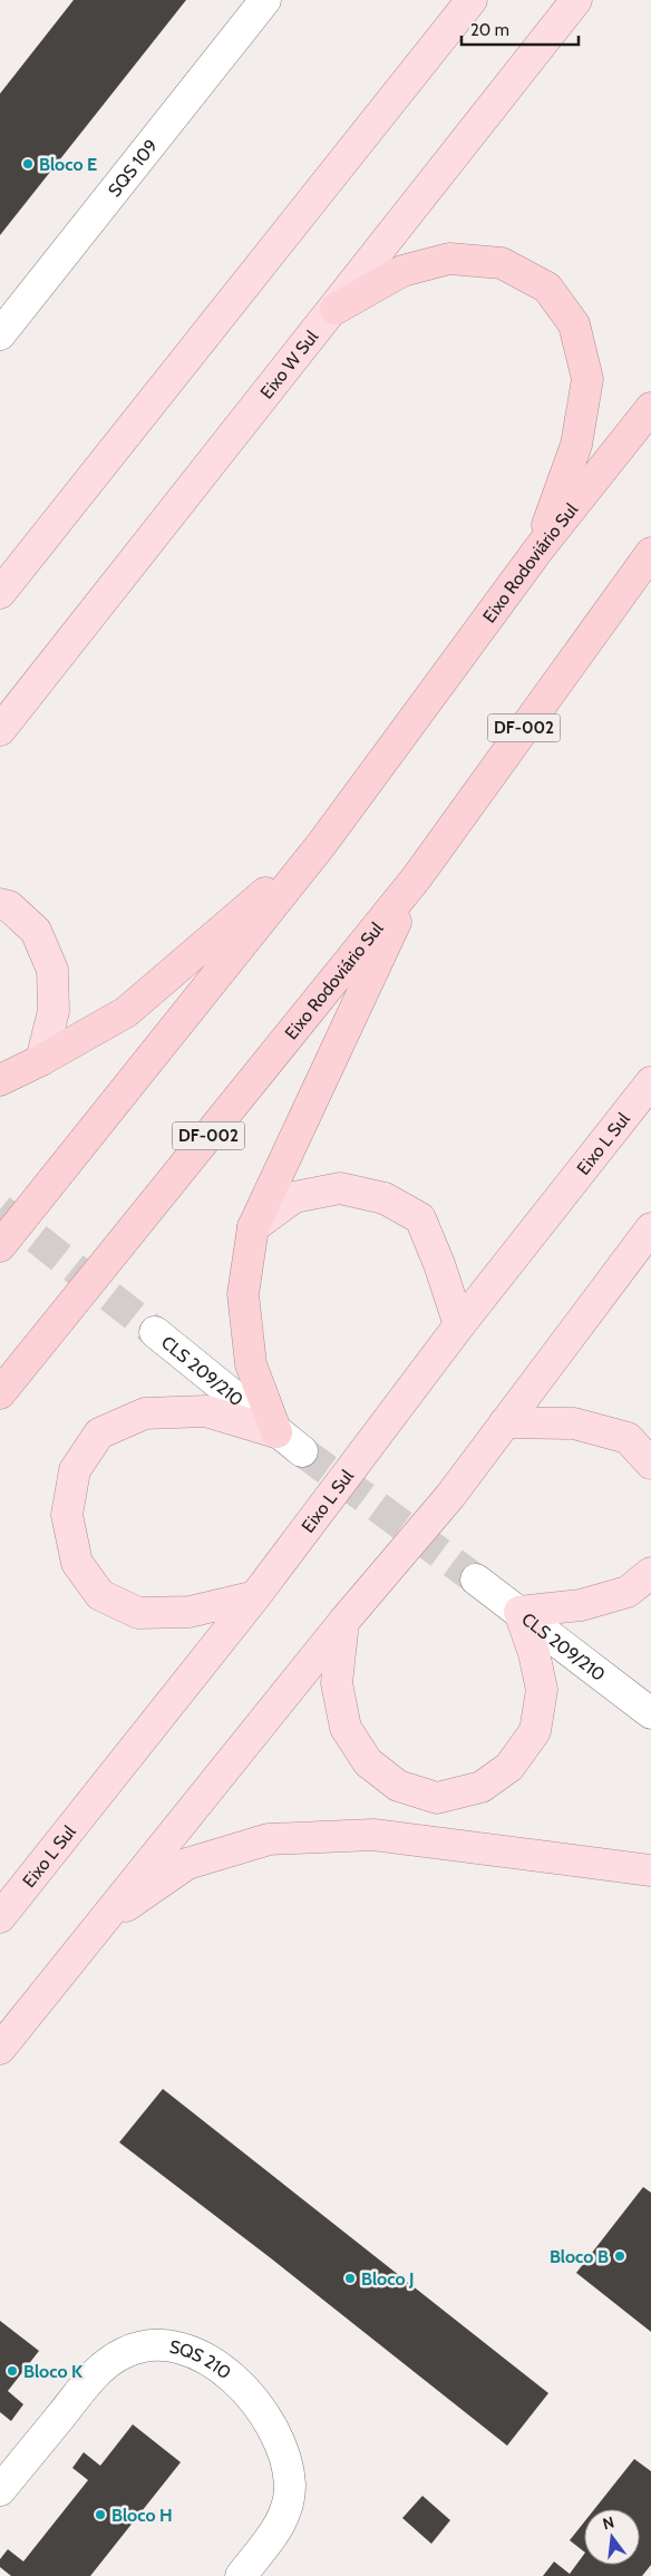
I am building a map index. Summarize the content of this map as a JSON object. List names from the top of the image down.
{
  "streets": {
    "highway": ["Eixo Rodoviário Sul", "DF-002"],
    "main road": ["Eixo W Sul", "Eixo L Sul"],
    "street": ["SQS 109", "CLS 209/210", "SQS 210"]
  },
  "places": [
    "Bloco E",
    "Bloco B",
    "Bloco J",
    "Bloco K",
    "Bloco H"
  ],
  "scale_bar": "20 m",
  "north": "top"
}
